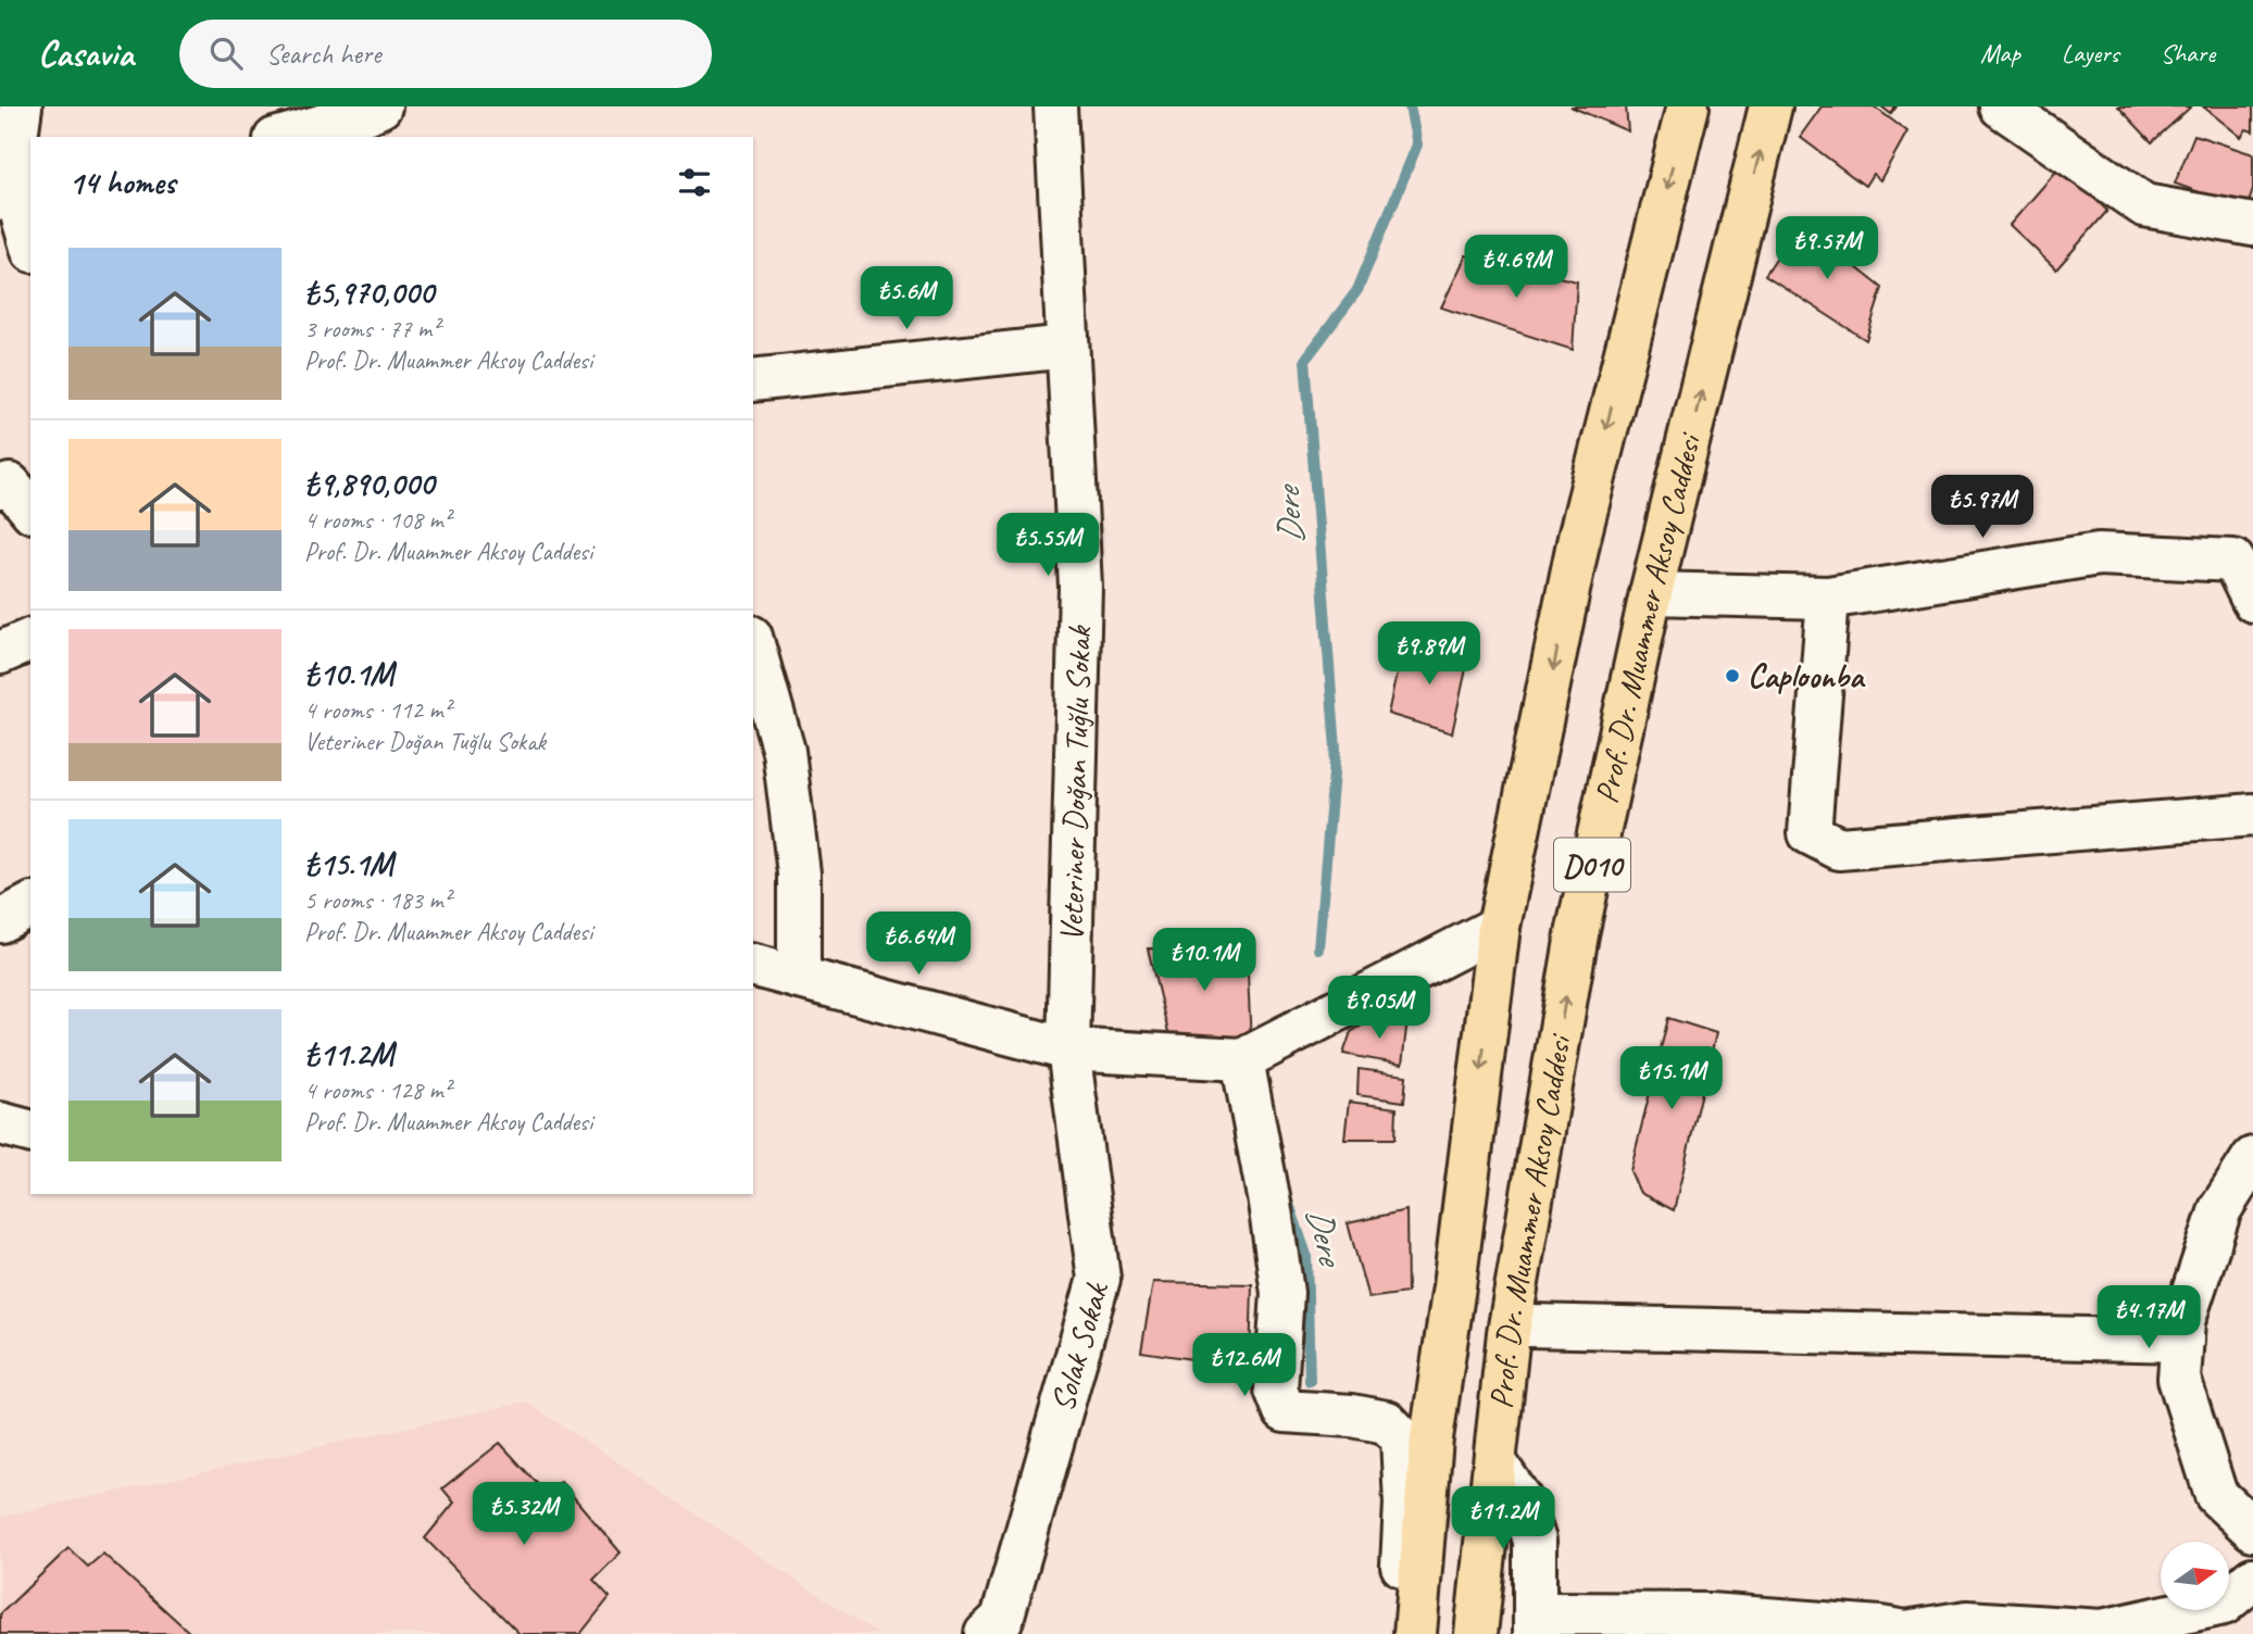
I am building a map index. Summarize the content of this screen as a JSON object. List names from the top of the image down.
{
  "streets": {
    "highway": ["Prof. Dr. Muammer Aksoy Caddesi", "D010"],
    "street": ["Veteriner Doğan Tuğlu Sokak", "Solak Sokak"]
  },
  "crossings": [
    ["Veteriner Doğan Tuğlu Sokak", "Solak Sokak"]
  ],
  "water": ["Dere"],
  "places": ["Caploonba"],
  "north": "right",
  "page": {
    "header": "Casavia",
    "search": "Search here",
    "nav": ["Map", "Layers", "Share"],
    "heading": "14 homes",
    "price": [
      "₺9.57M",
      "₺4.69M",
      "₺5.6M",
      "₺5.97M",
      "₺5.55M",
      "₺9.89M",
      "₺6.64M",
      "₺10.1M",
      "₺9.05M",
      "₺15.1M",
      "₺4.17M",
      "₺12.6M",
      "₺5.32M",
      "₺11.2M"
    ],
    "list": [
      {
        "name": "₺5,970,000",
        "note": "3 rooms · 77 m² · Prof. Dr. Muammer Aksoy Caddesi"
      },
      {
        "name": "₺9,890,000",
        "note": "4 rooms · 108 m² · Prof. Dr. Muammer Aksoy Caddesi"
      },
      {
        "name": "₺10.1M",
        "note": "4 rooms · 112 m² · Veteriner Doğan Tuğlu Sokak"
      },
      {
        "name": "₺15.1M",
        "note": "5 rooms · 183 m² · Prof. Dr. Muammer Aksoy Caddesi"
      },
      {
        "name": "₺11.2M",
        "note": "4 rooms · 128 m² · Prof. Dr. Muammer Aksoy Caddesi"
      }
    ]
  }
}
